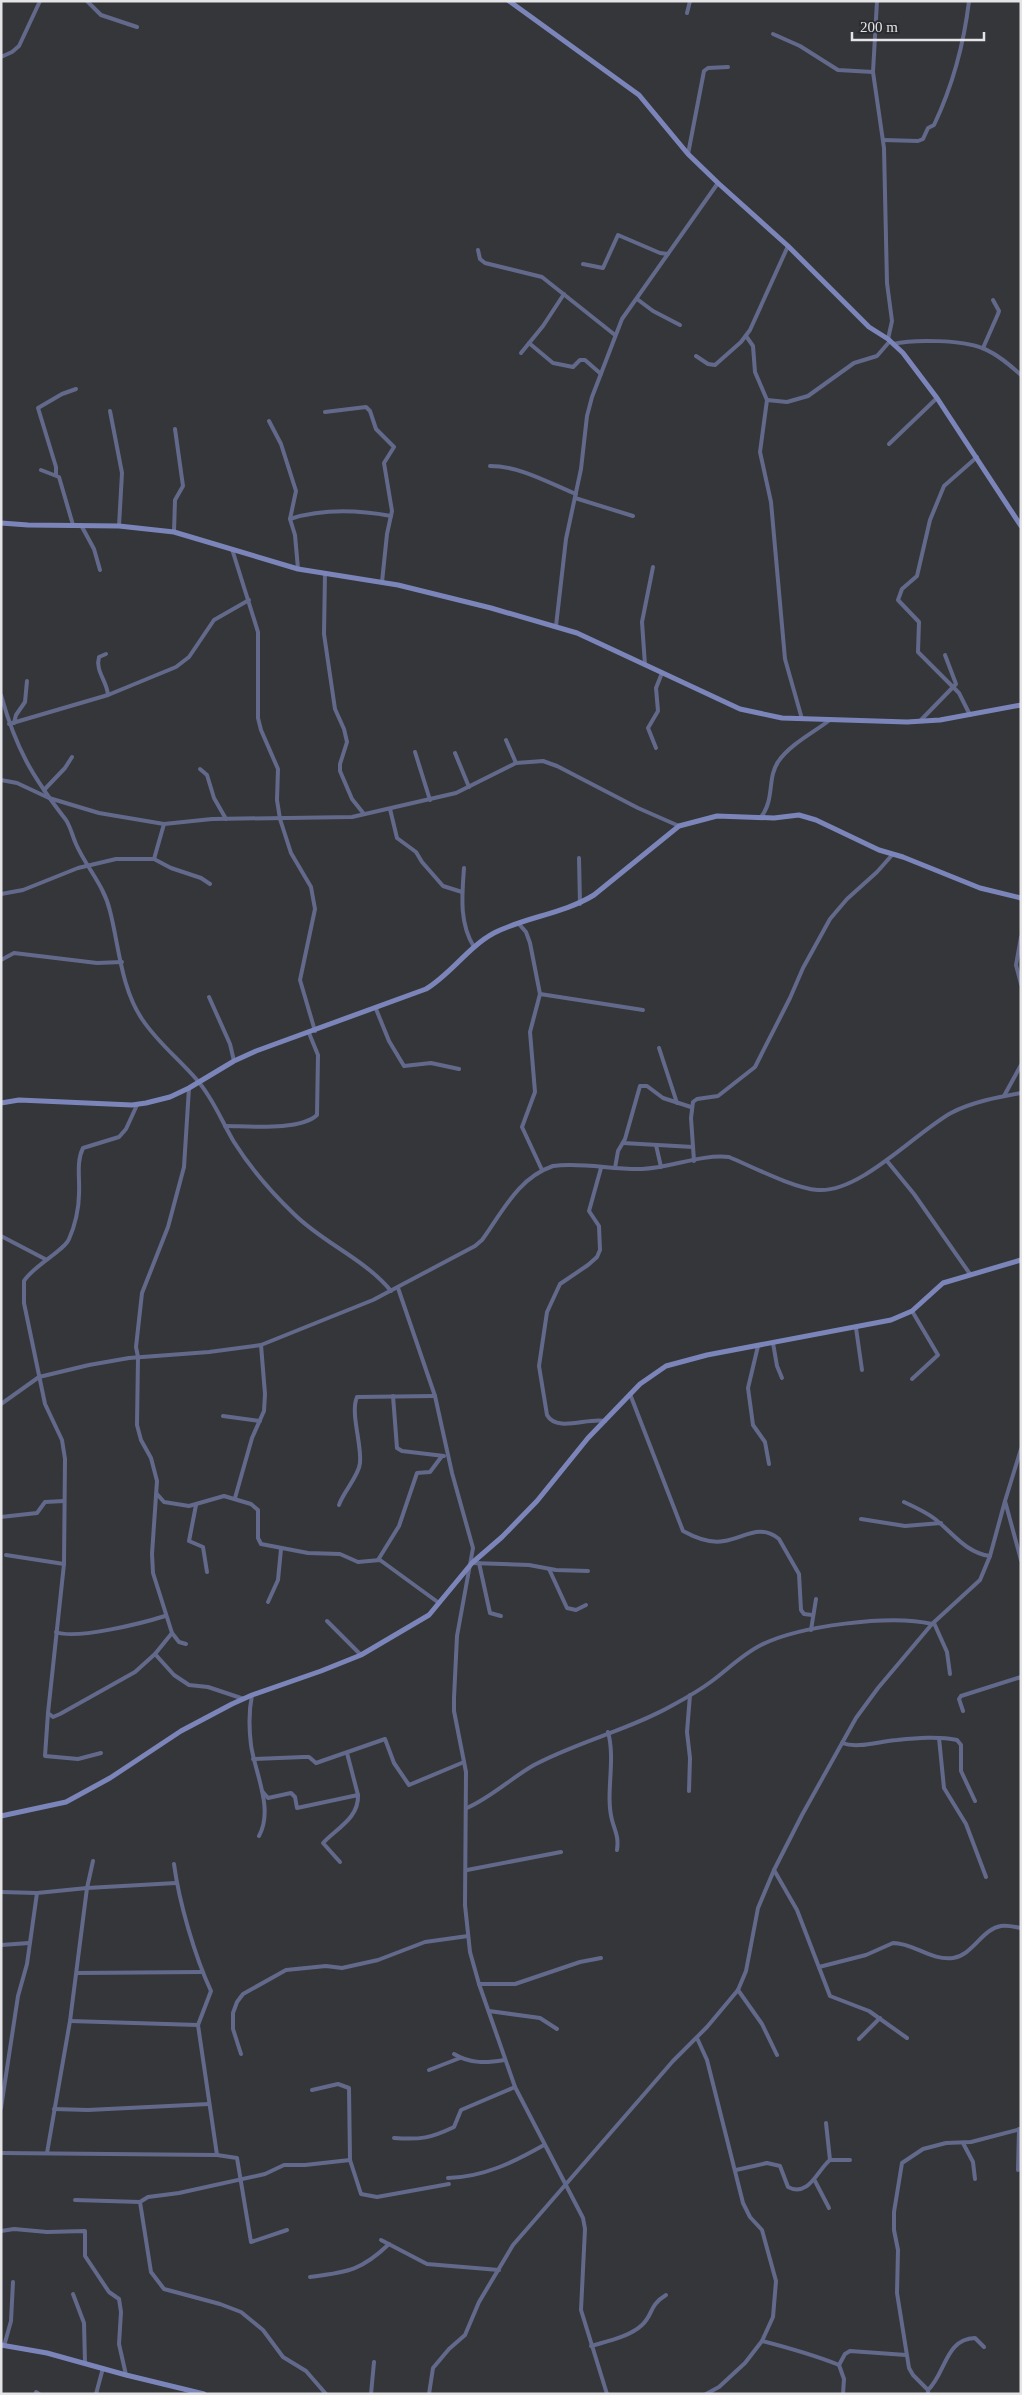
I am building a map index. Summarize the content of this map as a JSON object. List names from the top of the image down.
{
  "scale_bar": "200 m"
}
